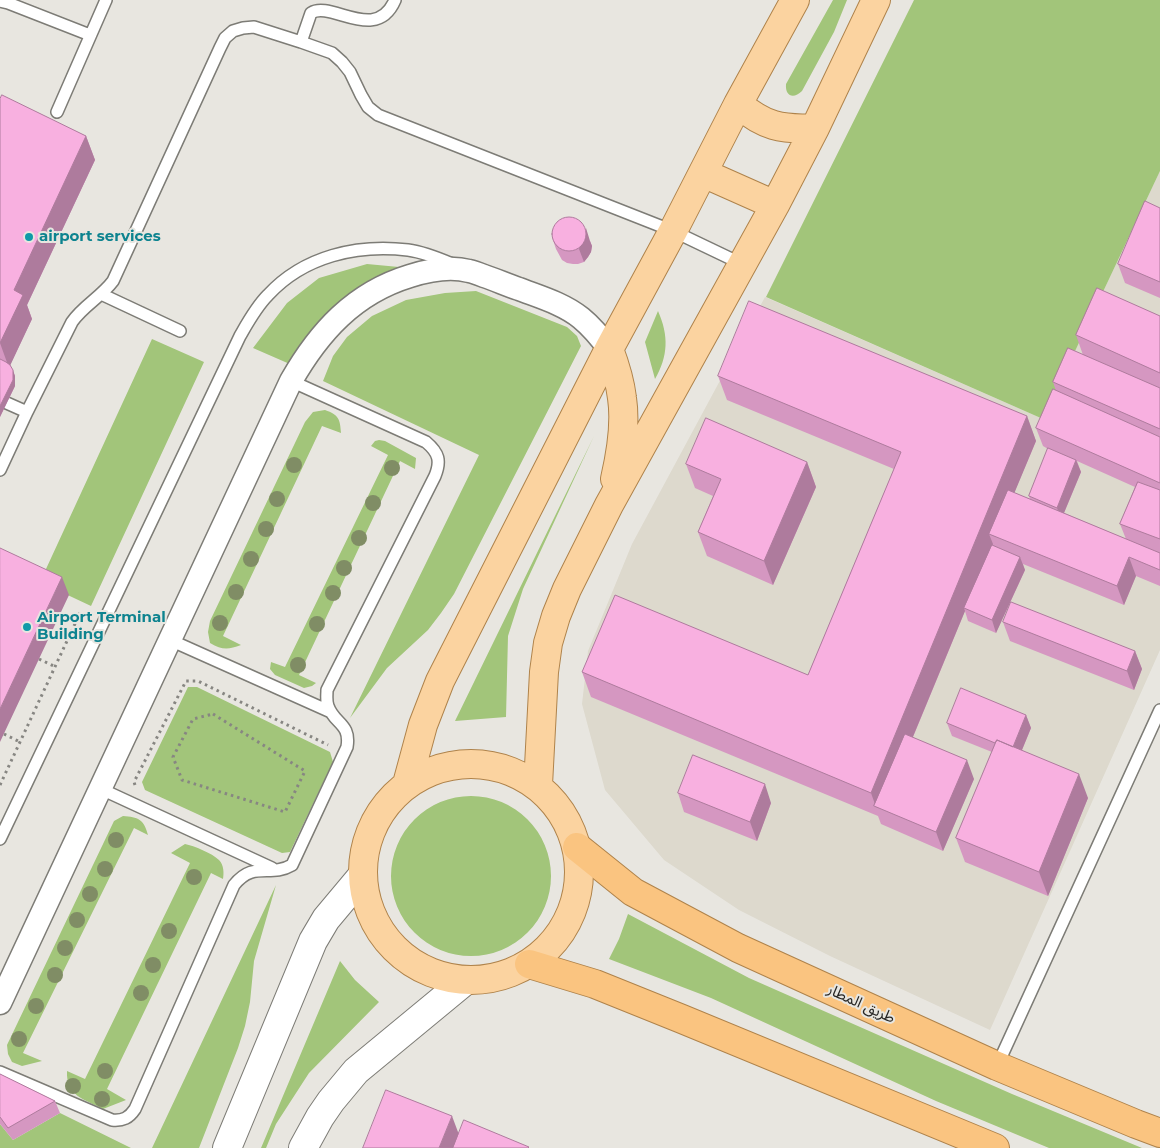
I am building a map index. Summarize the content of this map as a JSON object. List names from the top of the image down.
{
  "streets": {
    "highway": ["طريق المطار"]
  },
  "places": ["airport services", "Airport Terminal Building"]
}
